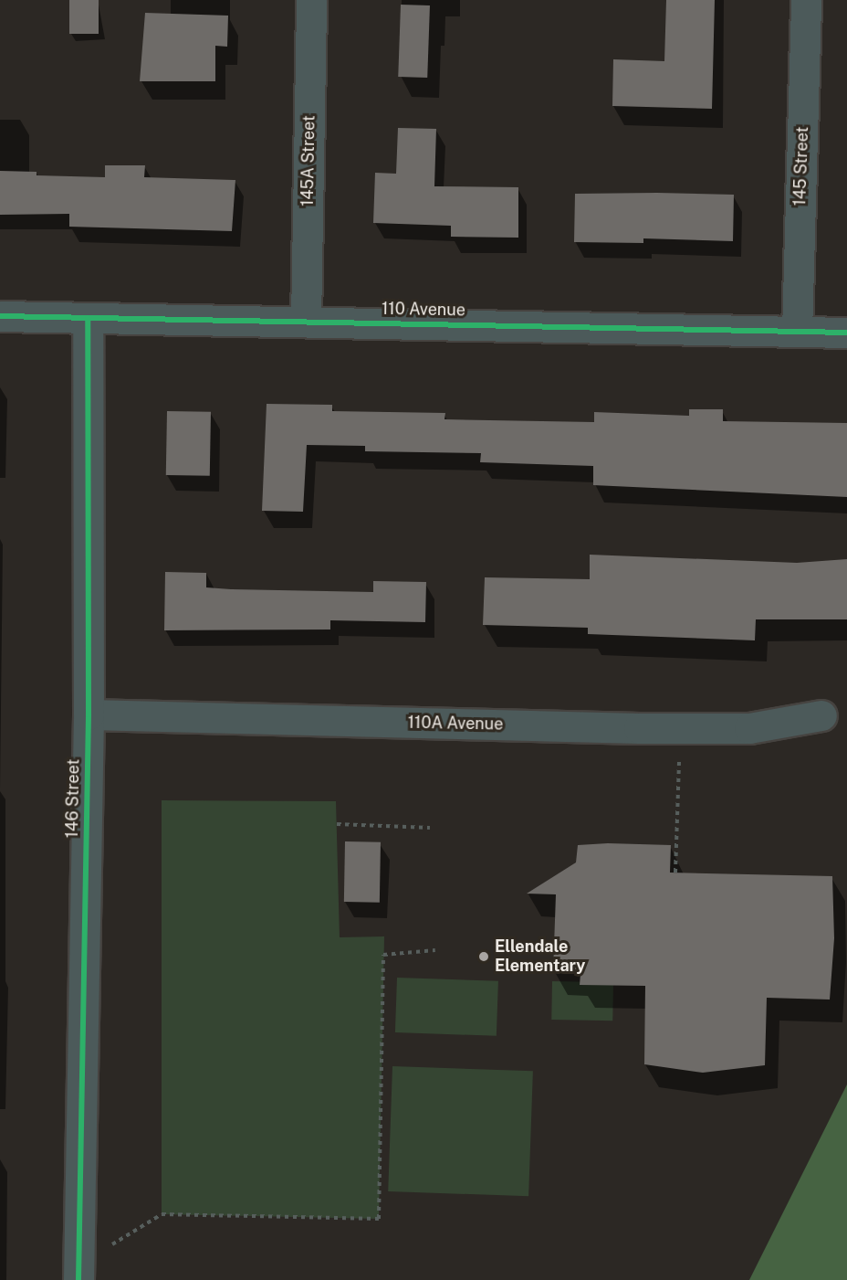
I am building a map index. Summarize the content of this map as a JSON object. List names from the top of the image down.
{
  "streets": {
    "street": [
      "145A Street",
      "145 Street",
      "110 Avenue",
      "110A Avenue",
      "146 Street"
    ]
  },
  "crossings": [
    ["145A Street", "110 Avenue"],
    ["145 Street", "110 Avenue"],
    ["110 Avenue", "146 Street"],
    ["110A Avenue", "146 Street"]
  ],
  "places": ["Ellendale Elementary"]
}
